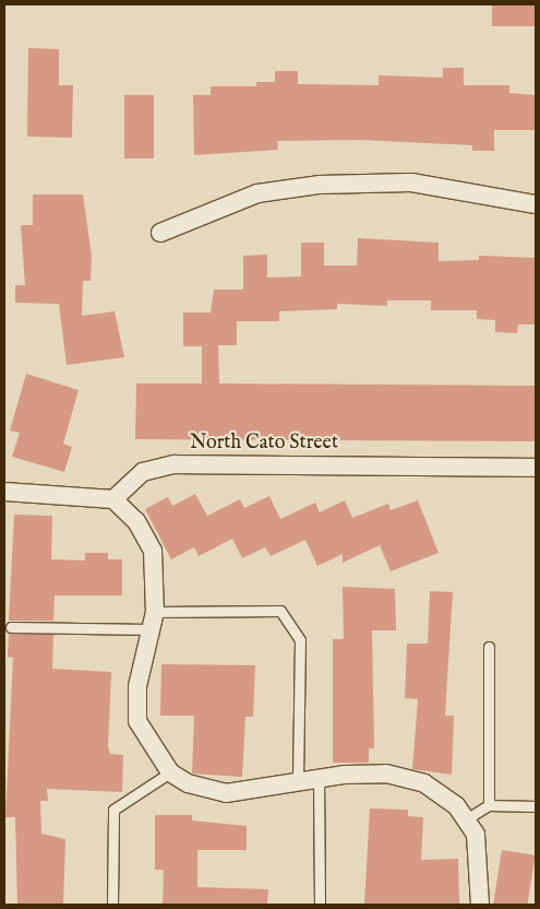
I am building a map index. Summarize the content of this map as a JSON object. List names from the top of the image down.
{
  "streets": {
    "street": ["North Cato Street"]
  }
}
